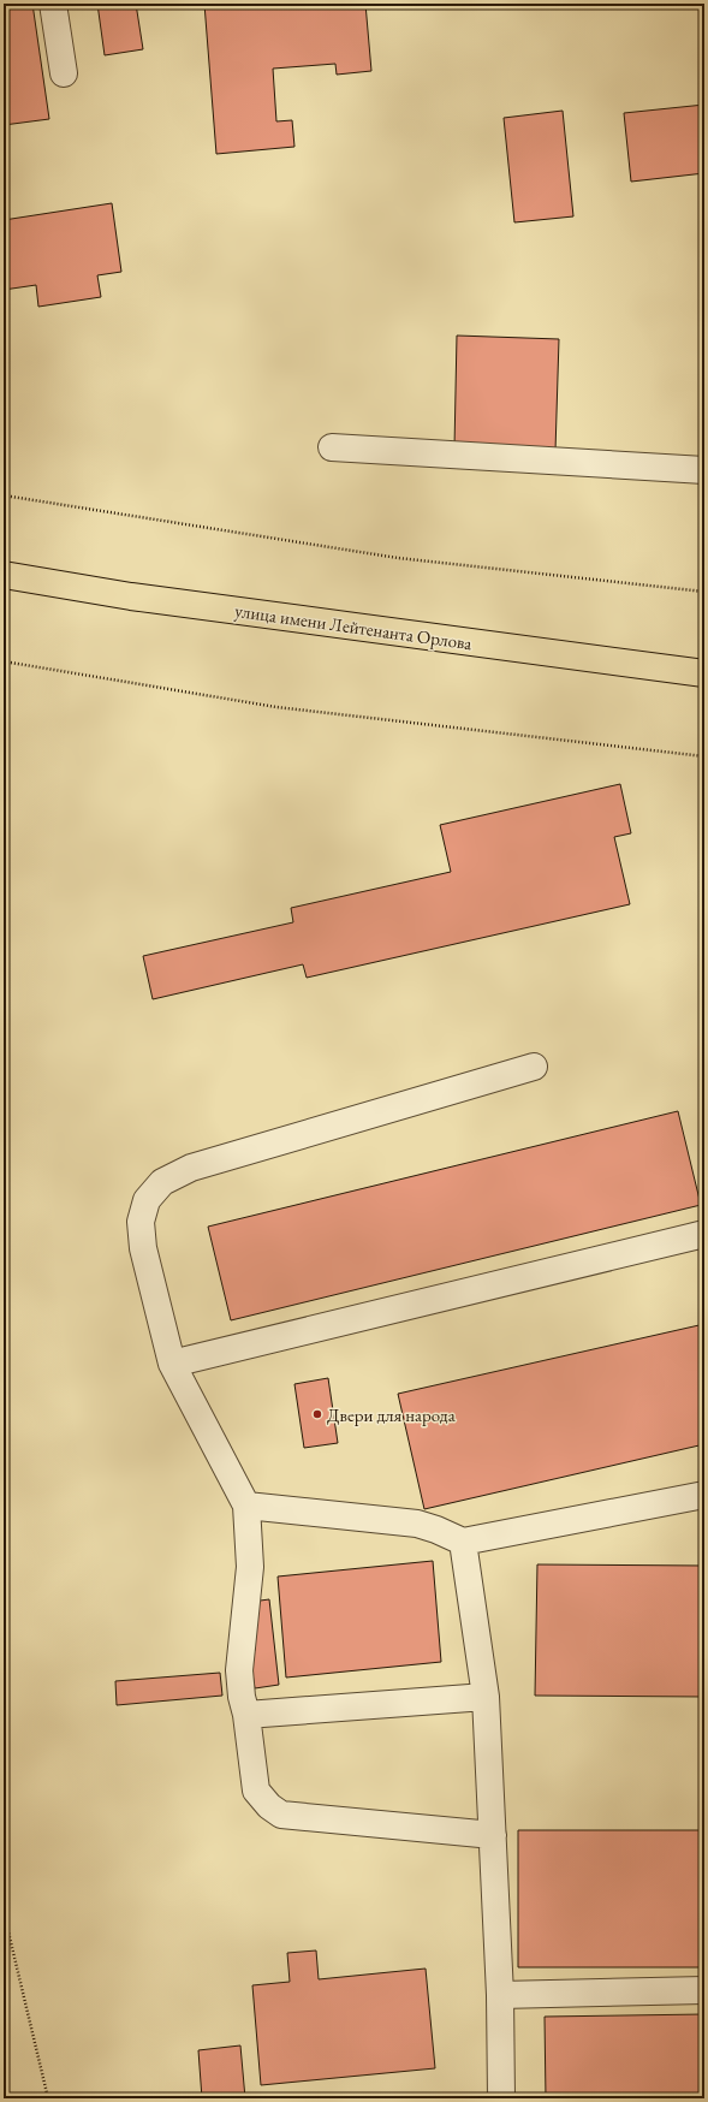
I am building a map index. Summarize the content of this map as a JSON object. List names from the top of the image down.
{
  "streets": {
    "main road": ["улица имени Лейтенанта Орлова"]
  },
  "places": ["Двери для народа"]
}
